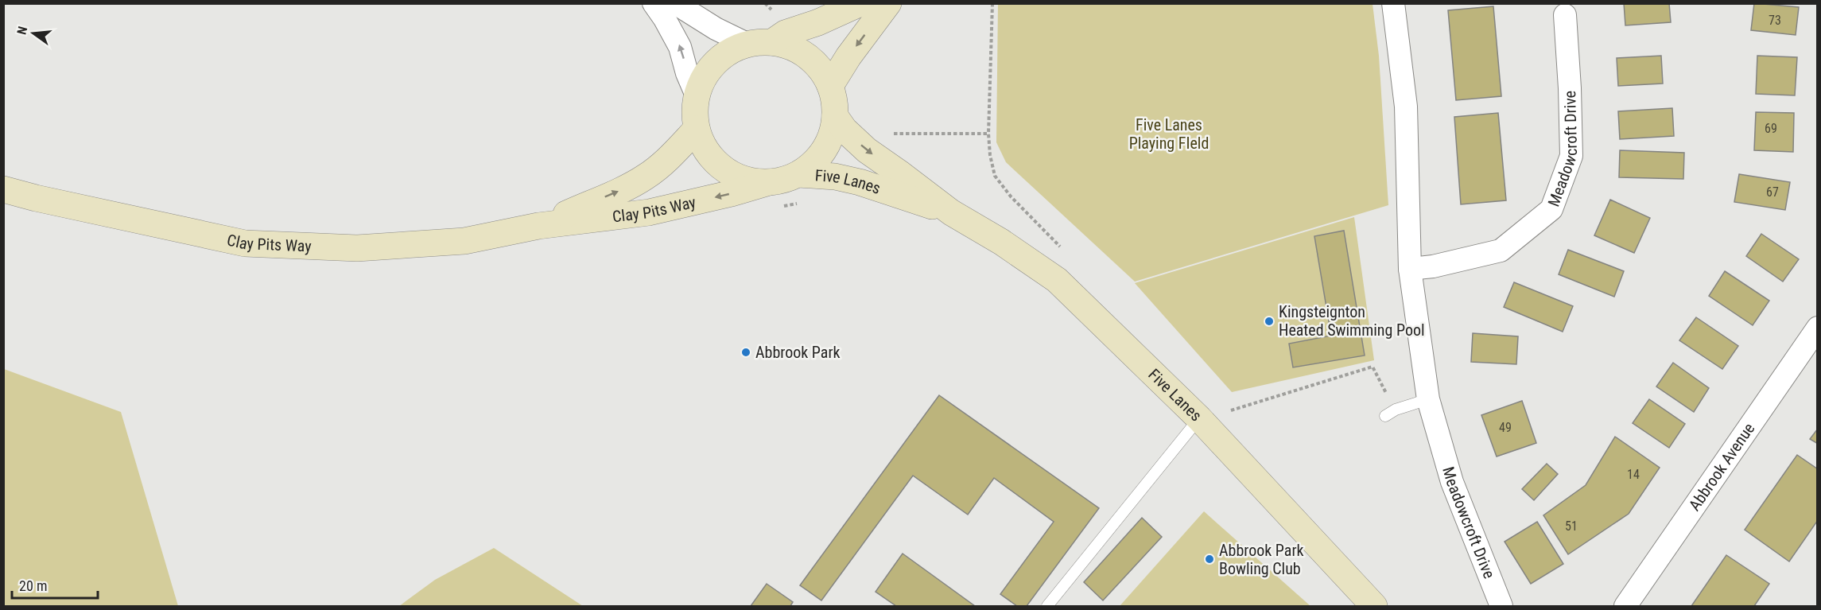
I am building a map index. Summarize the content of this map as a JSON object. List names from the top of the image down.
{
  "streets": {
    "main road": ["Five Lanes", "Clay Pits Way"],
    "street": ["Meadowcroft Drive", "Abbrook Avenue"]
  },
  "crossings": [
    ["Five Lanes", "Clay Pits Way"]
  ],
  "parks": ["Five Lanes Playing FIeld"],
  "places": ["Kingsteignton Heated Swimming Pool", "Abbrook Park", "Abbrook Park Bowling Club"],
  "house_numbers": [
    "73",
    "69",
    "67",
    "49",
    "14",
    "51"
  ],
  "scale_bar": "20 m",
  "north": "left"
}
